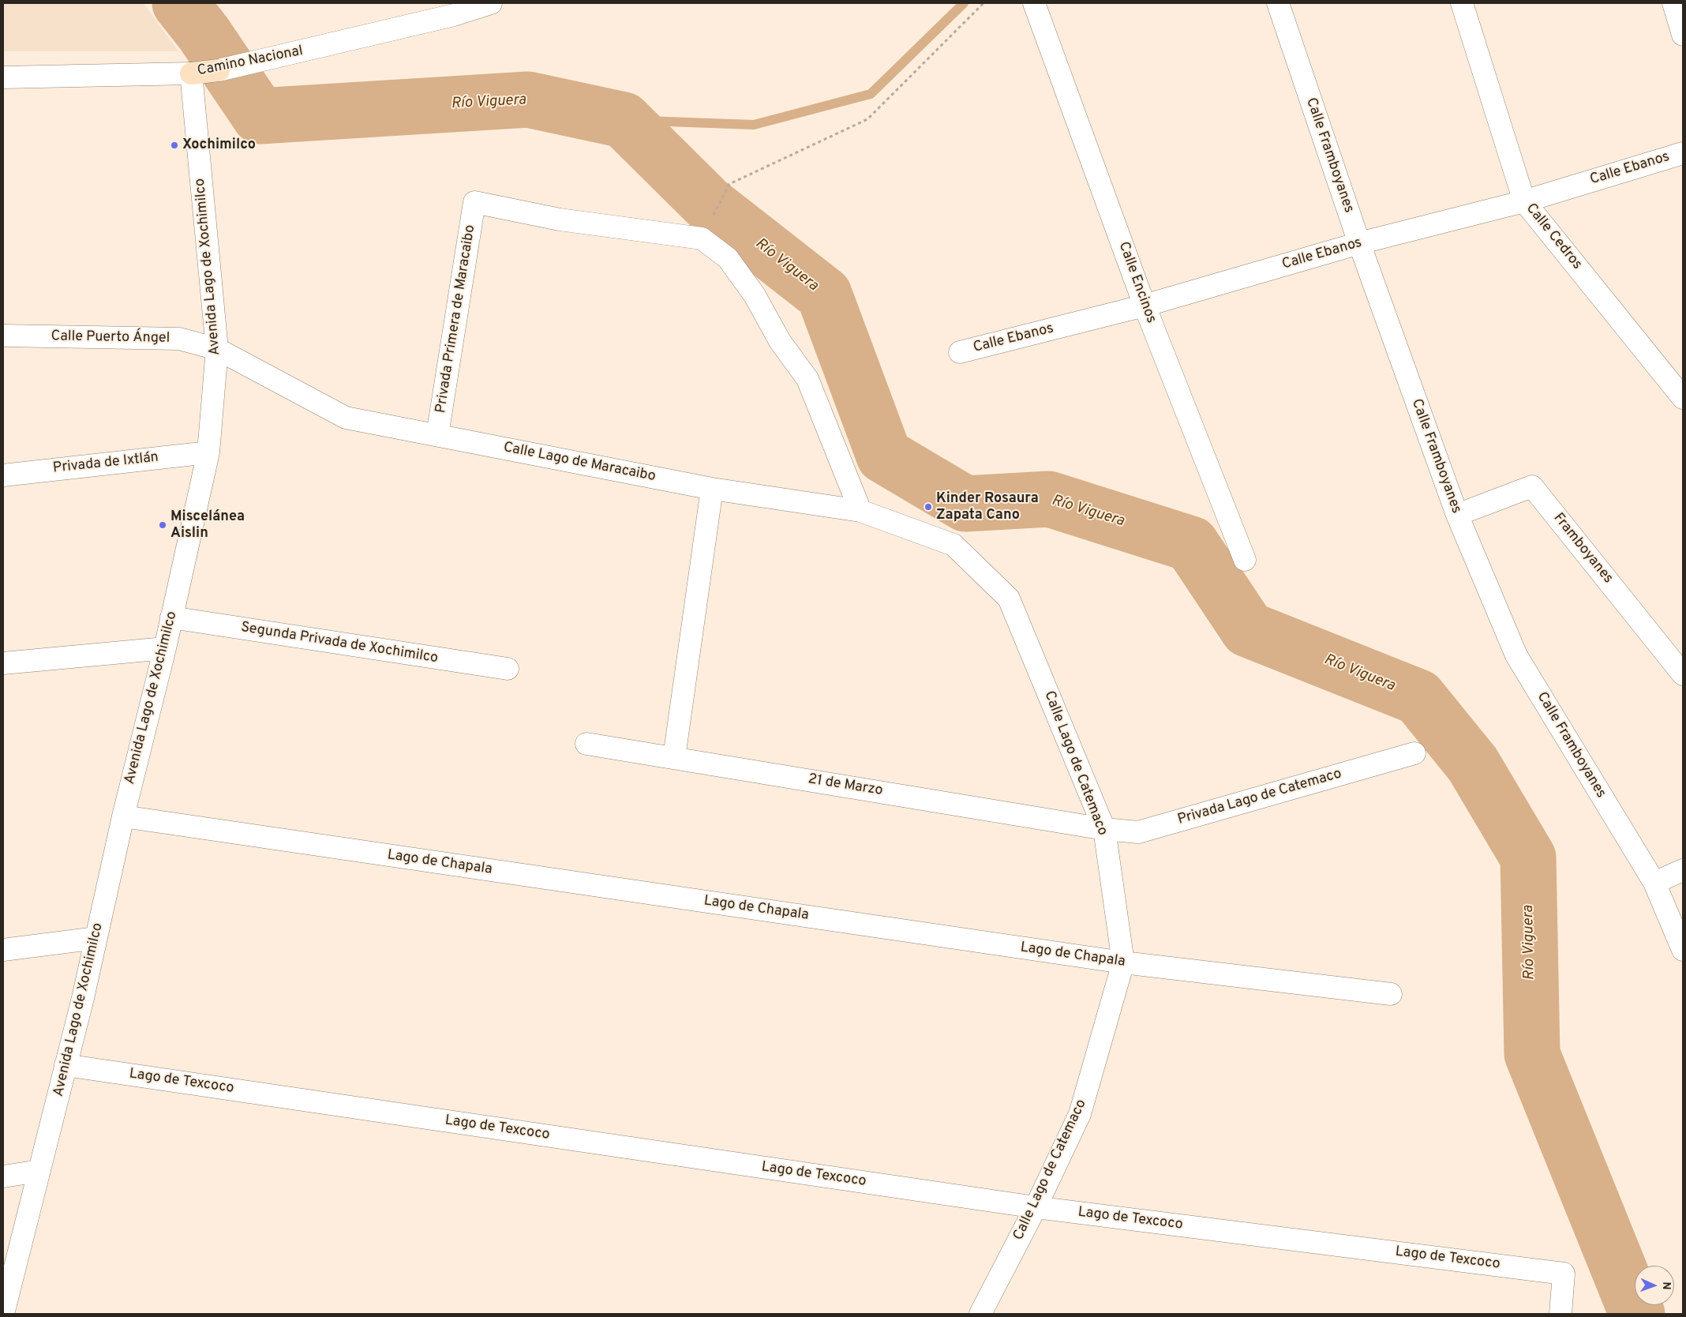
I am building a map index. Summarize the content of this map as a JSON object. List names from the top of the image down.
{
  "streets": {
    "main road": ["Camino Nacional"],
    "street": [
      "Calle Framboyanes",
      "Calle Ebanos",
      "Calle Cedros",
      "Avenida Lago de Xochimilco",
      "Calle Encinos",
      "Privada Primera de Maracaibo",
      "Calle Puerto Ángel",
      "Calle Lago de Maracaibo",
      "Privada de Ixtlán",
      "Framboyanes",
      "Segunda Privada de Xochimilco",
      "Calle Lago de Catemaco",
      "21 de Marzo",
      "Privada Lago de Catemaco",
      "Lago de Chapala",
      "Lago de Texcoco"
    ]
  },
  "crossings": [
    ["Camino Nacional", "Avenida Lago de Xochimilco"],
    ["Calle Framboyanes", "Calle Ebanos"],
    ["Calle Framboyanes", "Framboyanes"],
    ["Calle Ebanos", "Calle Cedros"],
    ["Calle Ebanos", "Calle Encinos"],
    ["Avenida Lago de Xochimilco", "Calle Puerto Ángel"],
    ["Avenida Lago de Xochimilco", "Calle Lago de Maracaibo"],
    ["Avenida Lago de Xochimilco", "Privada de Ixtlán"],
    ["Avenida Lago de Xochimilco", "Segunda Privada de Xochimilco"],
    ["Avenida Lago de Xochimilco", "Lago de Chapala"],
    ["Avenida Lago de Xochimilco", "Lago de Texcoco"],
    ["Privada Primera de Maracaibo", "Calle Lago de Maracaibo"],
    ["Calle Puerto Ángel", "Calle Lago de Maracaibo"],
    ["Calle Lago de Maracaibo", "Calle Lago de Catemaco"],
    ["Calle Lago de Catemaco", "21 de Marzo"],
    ["Calle Lago de Catemaco", "Privada Lago de Catemaco"],
    ["Calle Lago de Catemaco", "Lago de Chapala"],
    ["Calle Lago de Catemaco", "Lago de Texcoco"],
    ["21 de Marzo", "Privada Lago de Catemaco"]
  ],
  "water": ["Río Viguera"],
  "places": ["Xochimilco", "Kinder Rosaura Zapata Cano", "Miscelánea Aislin"],
  "north": "right"
}
